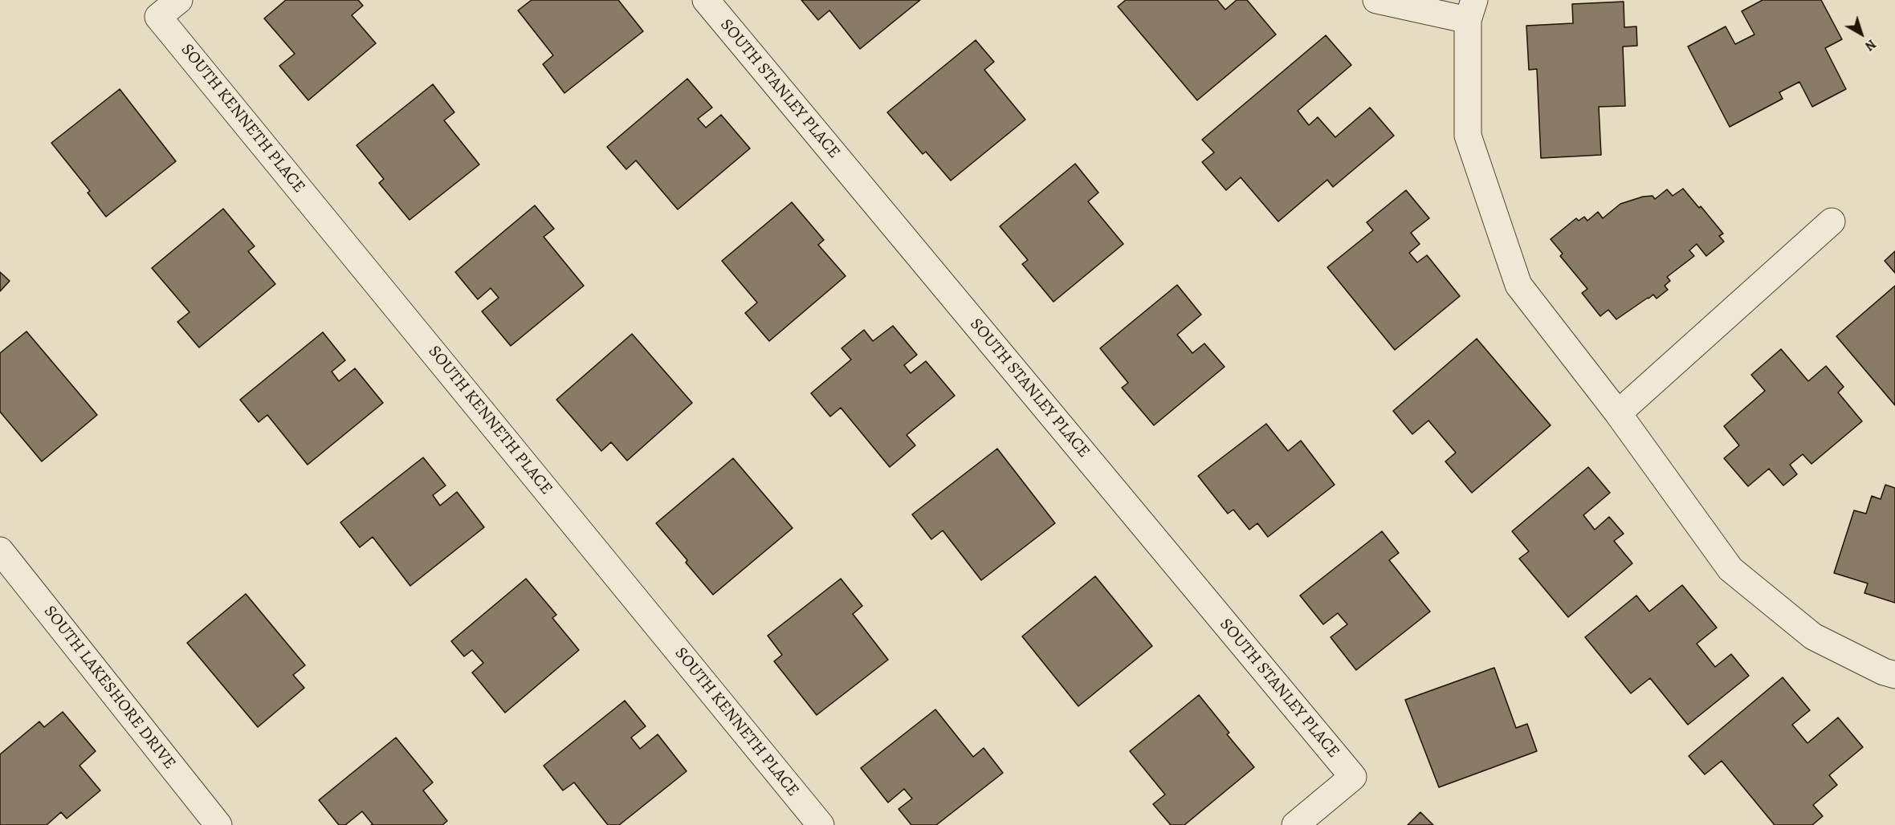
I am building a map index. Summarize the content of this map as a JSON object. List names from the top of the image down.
{
  "streets": {
    "street": ["SOUTH STANLEY PLACE", "SOUTH KENNETH PLACE", "SOUTH LAKESHORE DRIVE"]
  },
  "north": "bottom right"
}
